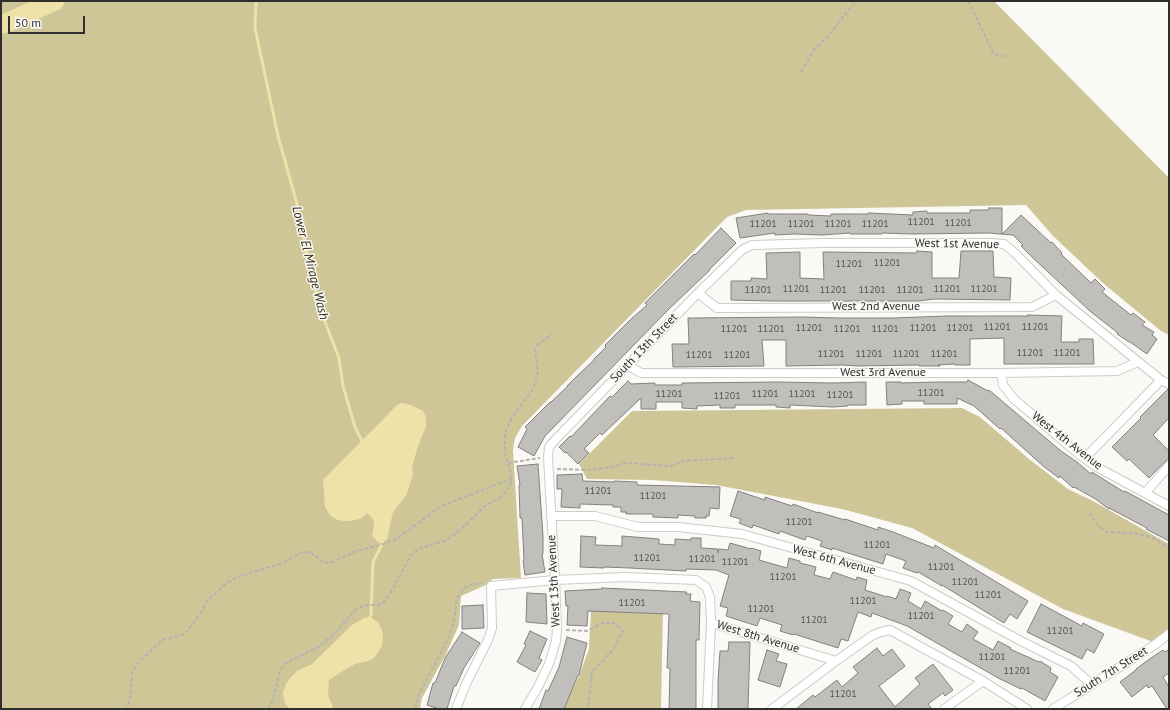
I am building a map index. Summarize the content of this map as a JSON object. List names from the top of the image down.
{
  "streets": {
    "street": [
      "West 1st Avenue",
      "West 2nd Avenue",
      "South 13th Street",
      "West 3rd Avenue",
      "West 4th Avenue",
      "West 6th Avenue",
      "West 13th Avenue",
      "West 8th Avenue",
      "South 7th Street"
    ]
  },
  "crossings": [
    ["West 1st Avenue", "West 2nd Avenue"],
    ["West 1st Avenue", "South 13th Street"],
    ["West 1st Avenue", "West 3rd Avenue"],
    ["West 2nd Avenue", "South 13th Street"],
    ["South 13th Street", "West 3rd Avenue"],
    ["South 13th Street", "West 13th Avenue"],
    ["West 3rd Avenue", "West 4th Avenue"],
    ["West 6th Avenue", "West 13th Avenue"],
    ["West 6th Avenue", "South 7th Street"],
    ["West 13th Avenue", "West 8th Avenue"]
  ],
  "water": ["Lower El Mirage Wash"],
  "house_numbers": [
    "11201",
    "11201",
    "11201",
    "11201",
    "11201",
    "11201",
    "11201",
    "11201",
    "11201",
    "11201",
    "11201",
    "11201",
    "11201",
    "11201",
    "11201",
    "11201",
    "11201",
    "11201",
    "11201",
    "11201",
    "11201",
    "11201",
    "11201",
    "11201",
    "11201",
    "11201",
    "11201",
    "11201",
    "11201",
    "11201",
    "11201",
    "11201",
    "11201",
    "11201",
    "11201",
    "11201",
    "11201",
    "11201",
    "11201",
    "11201",
    "11201",
    "11201",
    "11201",
    "11201",
    "11201",
    "11201",
    "11201",
    "11201",
    "11201",
    "11201",
    "11201",
    "11201",
    "11201",
    "11201",
    "11201",
    "11201",
    "11201",
    "11201"
  ],
  "scale_bar": "50 m"
}
